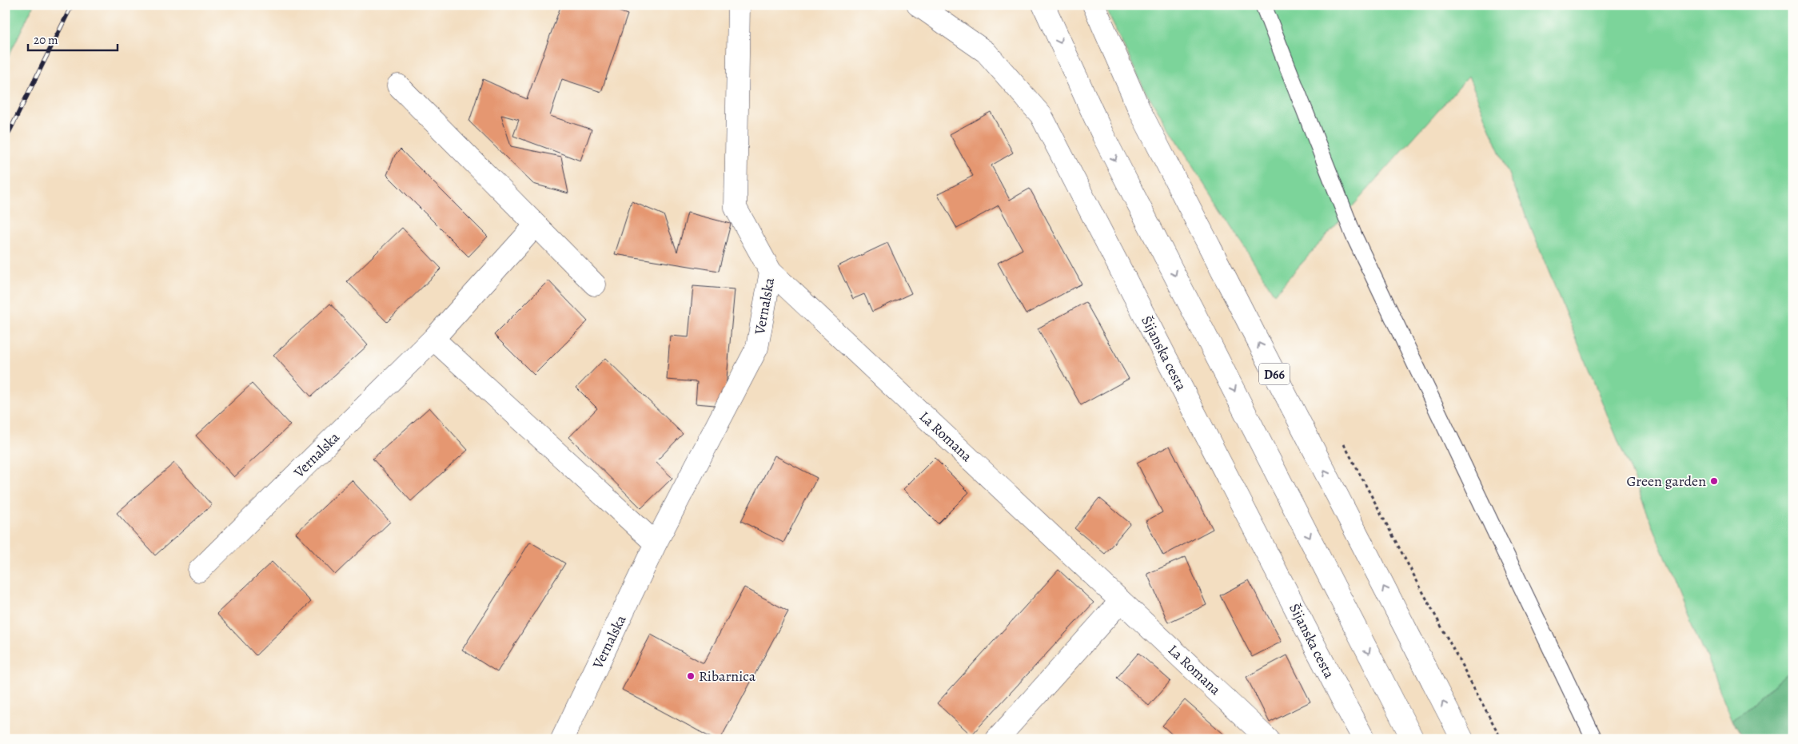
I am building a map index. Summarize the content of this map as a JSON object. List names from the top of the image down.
{
  "streets": {
    "street": [
      "Vernalska",
      "Šijanska cesta",
      "D66",
      "La Romana"
    ]
  },
  "crossings": [
    ["Vernalska", "La Romana"]
  ],
  "places": ["Green garden", "Ribarnica"],
  "scale_bar": "20 m"
}
